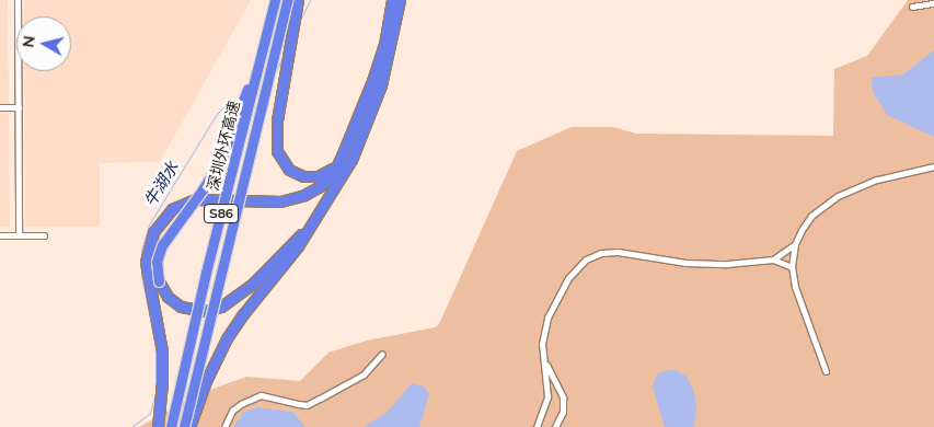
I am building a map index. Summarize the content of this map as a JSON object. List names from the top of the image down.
{
  "streets": {
    "highway": ["深圳外环高速", "S86"]
  },
  "water": ["牛湖水"],
  "north": "left"
}
